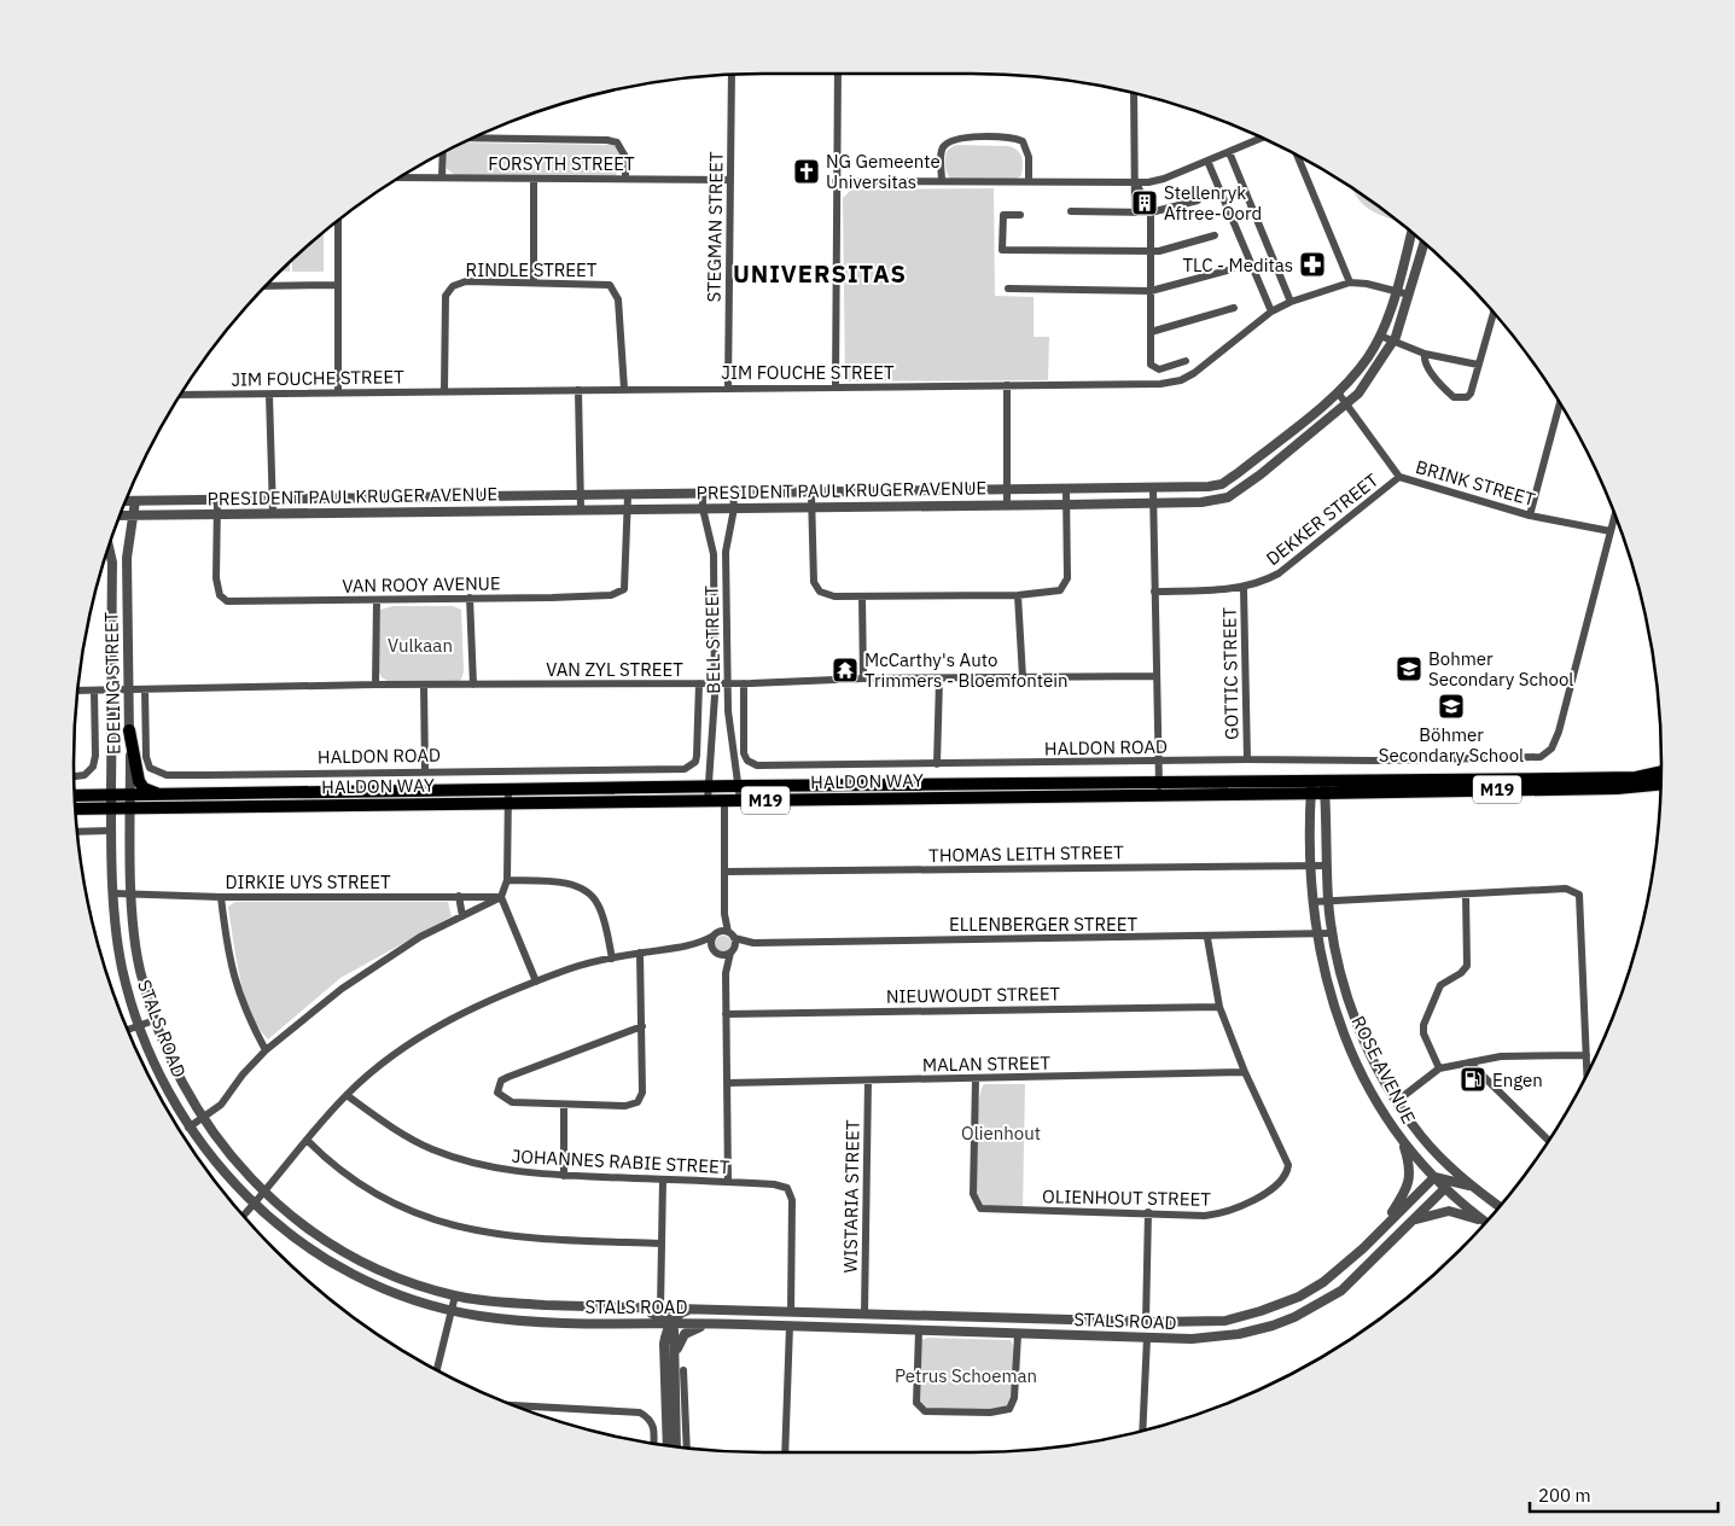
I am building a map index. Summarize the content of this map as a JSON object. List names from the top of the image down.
{
  "streets": {
    "highway": ["HALDON WAY", "M19"],
    "street": [
      "FORSYTH STREET",
      "STEGMAN STREET",
      "RINDLE STREET",
      "JIM FOUCHE STREET",
      "BRINK STREET",
      "PRESIDENT PAUL KRUGER AVENUE",
      "DEKKER STREET",
      "VAN ROOY AVENUE",
      "BELL STREET",
      "VAN ZYL STREET",
      "GOTTIC STREET",
      "EDELING STREET",
      "HALDON ROAD",
      "THOMAS LEITH STREET",
      "DIRKIE UYS STREET",
      "ELLENBERGER STREET",
      "NIEUWOUDT STREET",
      "STALS ROAD",
      "MALAN STREET",
      "ROSE AVENUE",
      "JOHANNES RABIE STREET",
      "WISTARIA STREET",
      "OLIENHOUT STREET"
    ]
  },
  "crossings": [
    ["FORSYTH STREET", "STEGMAN STREET"],
    ["STEGMAN STREET", "JIM FOUCHE STREET"],
    ["RINDLE STREET", "JIM FOUCHE STREET"],
    ["JIM FOUCHE STREET", "PRESIDENT PAUL KRUGER AVENUE"],
    ["BRINK STREET", "PRESIDENT PAUL KRUGER AVENUE"],
    ["BRINK STREET", "DEKKER STREET"],
    ["BRINK STREET", "HALDON ROAD"],
    ["PRESIDENT PAUL KRUGER AVENUE", "VAN ROOY AVENUE"],
    ["PRESIDENT PAUL KRUGER AVENUE", "BELL STREET"],
    ["PRESIDENT PAUL KRUGER AVENUE", "EDELING STREET"],
    ["DEKKER STREET", "GOTTIC STREET"],
    ["BELL STREET", "VAN ZYL STREET"],
    ["BELL STREET", "HALDON ROAD"],
    ["BELL STREET", "HALDON WAY"],
    ["VAN ZYL STREET", "EDELING STREET"],
    ["VAN ZYL STREET", "HALDON ROAD"],
    ["GOTTIC STREET", "HALDON ROAD"],
    ["EDELING STREET", "HALDON WAY"],
    ["EDELING STREET", "STALS ROAD"],
    ["HALDON WAY", "STALS ROAD"],
    ["HALDON WAY", "ROSE AVENUE"],
    ["THOMAS LEITH STREET", "ROSE AVENUE"],
    ["DIRKIE UYS STREET", "STALS ROAD"],
    ["ELLENBERGER STREET", "ROSE AVENUE"],
    ["ELLENBERGER STREET", "OLIENHOUT STREET"],
    ["NIEUWOUDT STREET", "OLIENHOUT STREET"],
    ["STALS ROAD", "ROSE AVENUE"],
    ["STALS ROAD", "JOHANNES RABIE STREET"],
    ["STALS ROAD", "WISTARIA STREET"],
    ["MALAN STREET", "WISTARIA STREET"],
    ["MALAN STREET", "OLIENHOUT STREET"]
  ],
  "districts": ["UNIVERSITAS"],
  "parks": ["Vulkaan", "Olienhout", "Petrus Schoeman"],
  "places": {
    "church": ["NG Gemeente Universitas"],
    "building": ["Stellenryk Aftree-Oord"],
    "pharmacy": ["TLC - Meditas"],
    "school or university": ["Bohmer Secondary School", "Böhmer Secondary School"],
    "temple": ["McCarthy's Auto Trimmers - Bloemfontein"],
    "fuel station": ["Engen"]
  },
  "scale_bar": "200 m"
}
